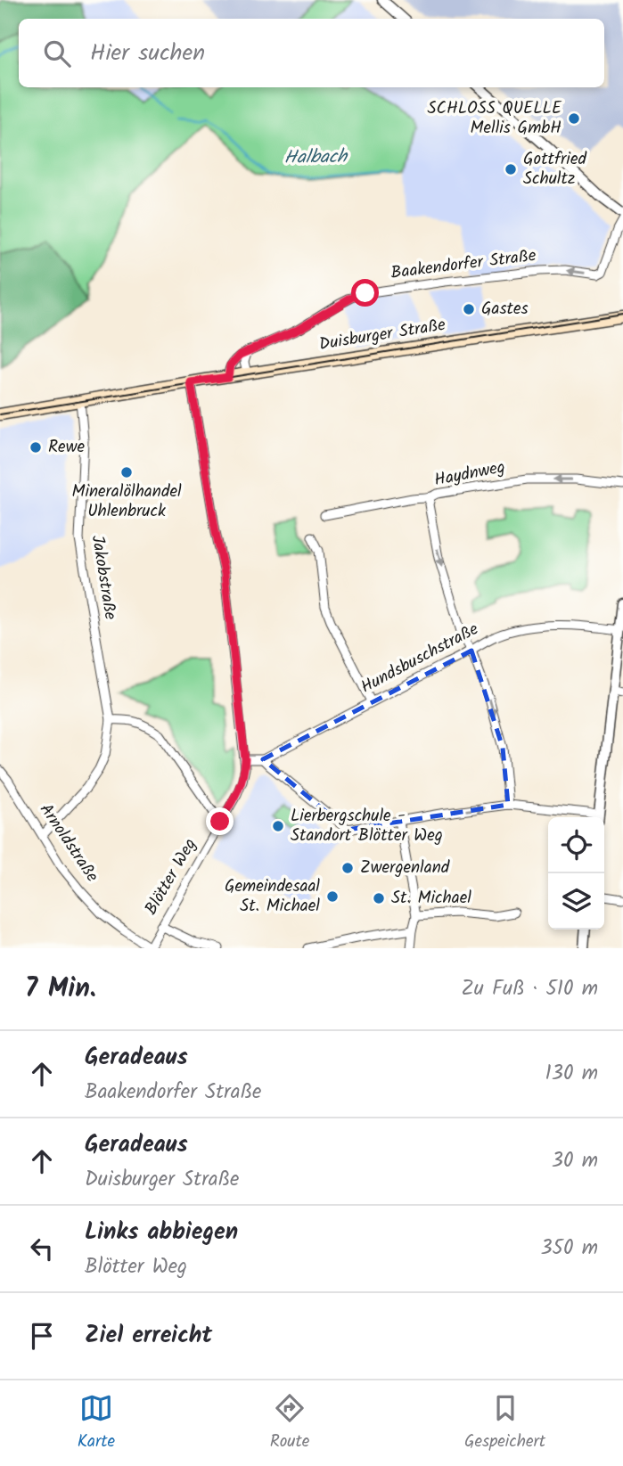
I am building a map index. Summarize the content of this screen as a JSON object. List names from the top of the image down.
{
  "streets": {
    "main road": ["Duisburger Straße"],
    "street": [
      "Baakendorfer Straße",
      "Haydnweg",
      "Jakobstraße",
      "Hundsbuschstraße",
      "Arnoldstraße",
      "Blötter Weg"
    ]
  },
  "crossings": [
    ["Baakendorfer Straße", "Duisburger Straße"],
    ["Duisburger Straße", "Jakobstraße"],
    ["Duisburger Straße", "Blötter Weg"],
    ["Jakobstraße", "Arnoldstraße"],
    ["Hundsbuschstraße", "Blötter Weg"],
    ["Arnoldstraße", "Blötter Weg"]
  ],
  "one_way": ["Baakendorfer Straße", "Haydnweg"],
  "water": ["Halbach"],
  "places": [
    "SCHLOSS QUELLE Mellis GmbH",
    "Gottfried Schultz",
    "Gastes",
    "Rewe",
    "Mineralölhandel Uhlenbruck",
    "Lierbergschule - Standort Blötter Weg",
    "Zwergenland",
    "Gemeindesaal St. Michael",
    "St. Michael"
  ],
  "page": {
    "search": "Hier suchen",
    "heading": ["7 Min.", "Zu Fuß · 510 m"],
    "list": [
      ["Geradeaus", "Baakendorfer Straße", "130 m"],
      ["Geradeaus", "Duisburger Straße", "30 m"],
      ["Links abbiegen", "Blötter Weg", "350 m"],
      "Ziel erreicht"
    ],
    "nav": ["Karte", "Route", "Gespeichert"]
  }
}
